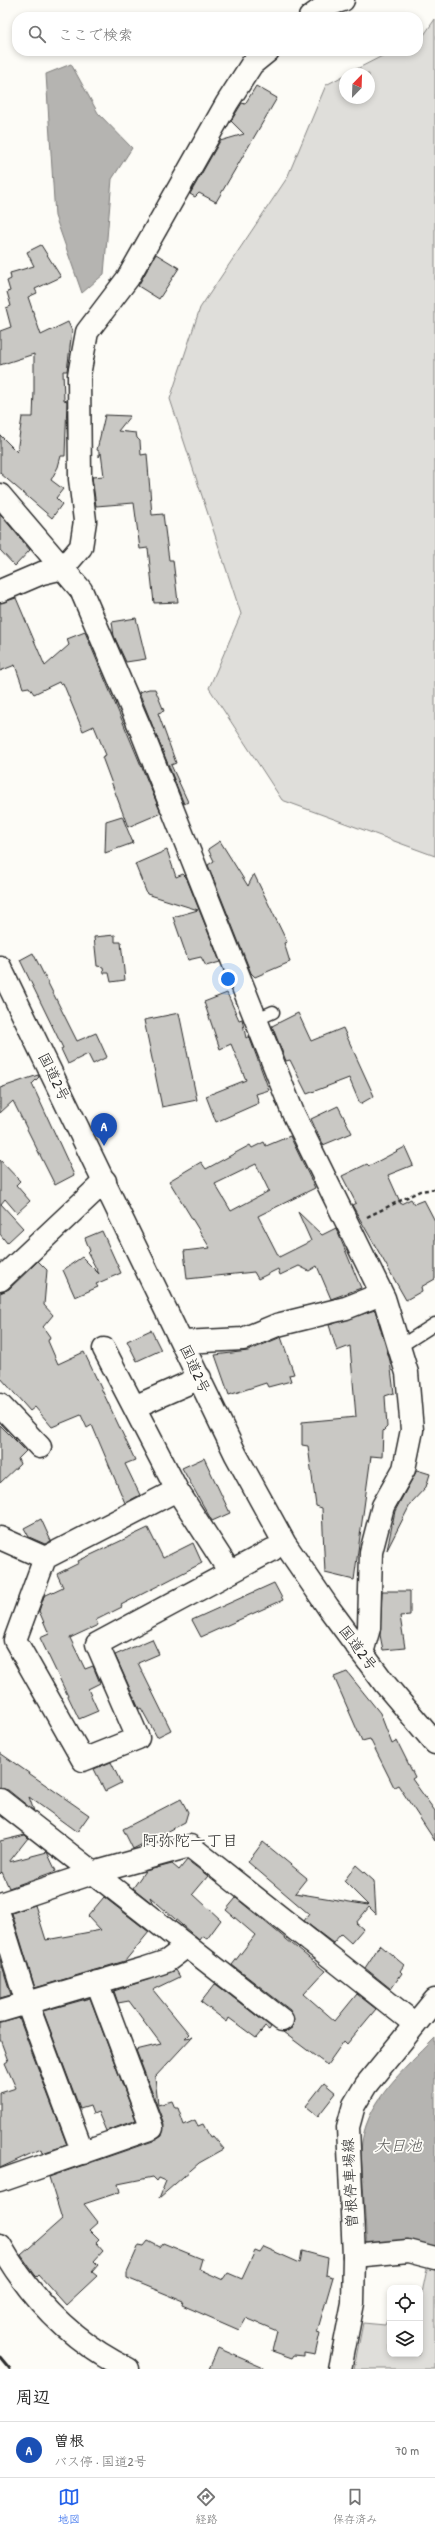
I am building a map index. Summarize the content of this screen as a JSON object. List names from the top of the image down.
{
  "streets": {
    "main road": ["国道2号", "曽根停車場線"]
  },
  "districts": ["阿弥陀一丁目"],
  "water": ["大日池"],
  "north": "top right",
  "page": {
    "search": "ここで検索",
    "pins": "A",
    "heading": "周辺",
    "list": [
      {
        "mark": "A",
        "name": "曽根",
        "note": "バス停 · 国道2号",
        "value": "70 m"
      }
    ],
    "nav": ["地図", "経路", "保存済み"]
  }
}
